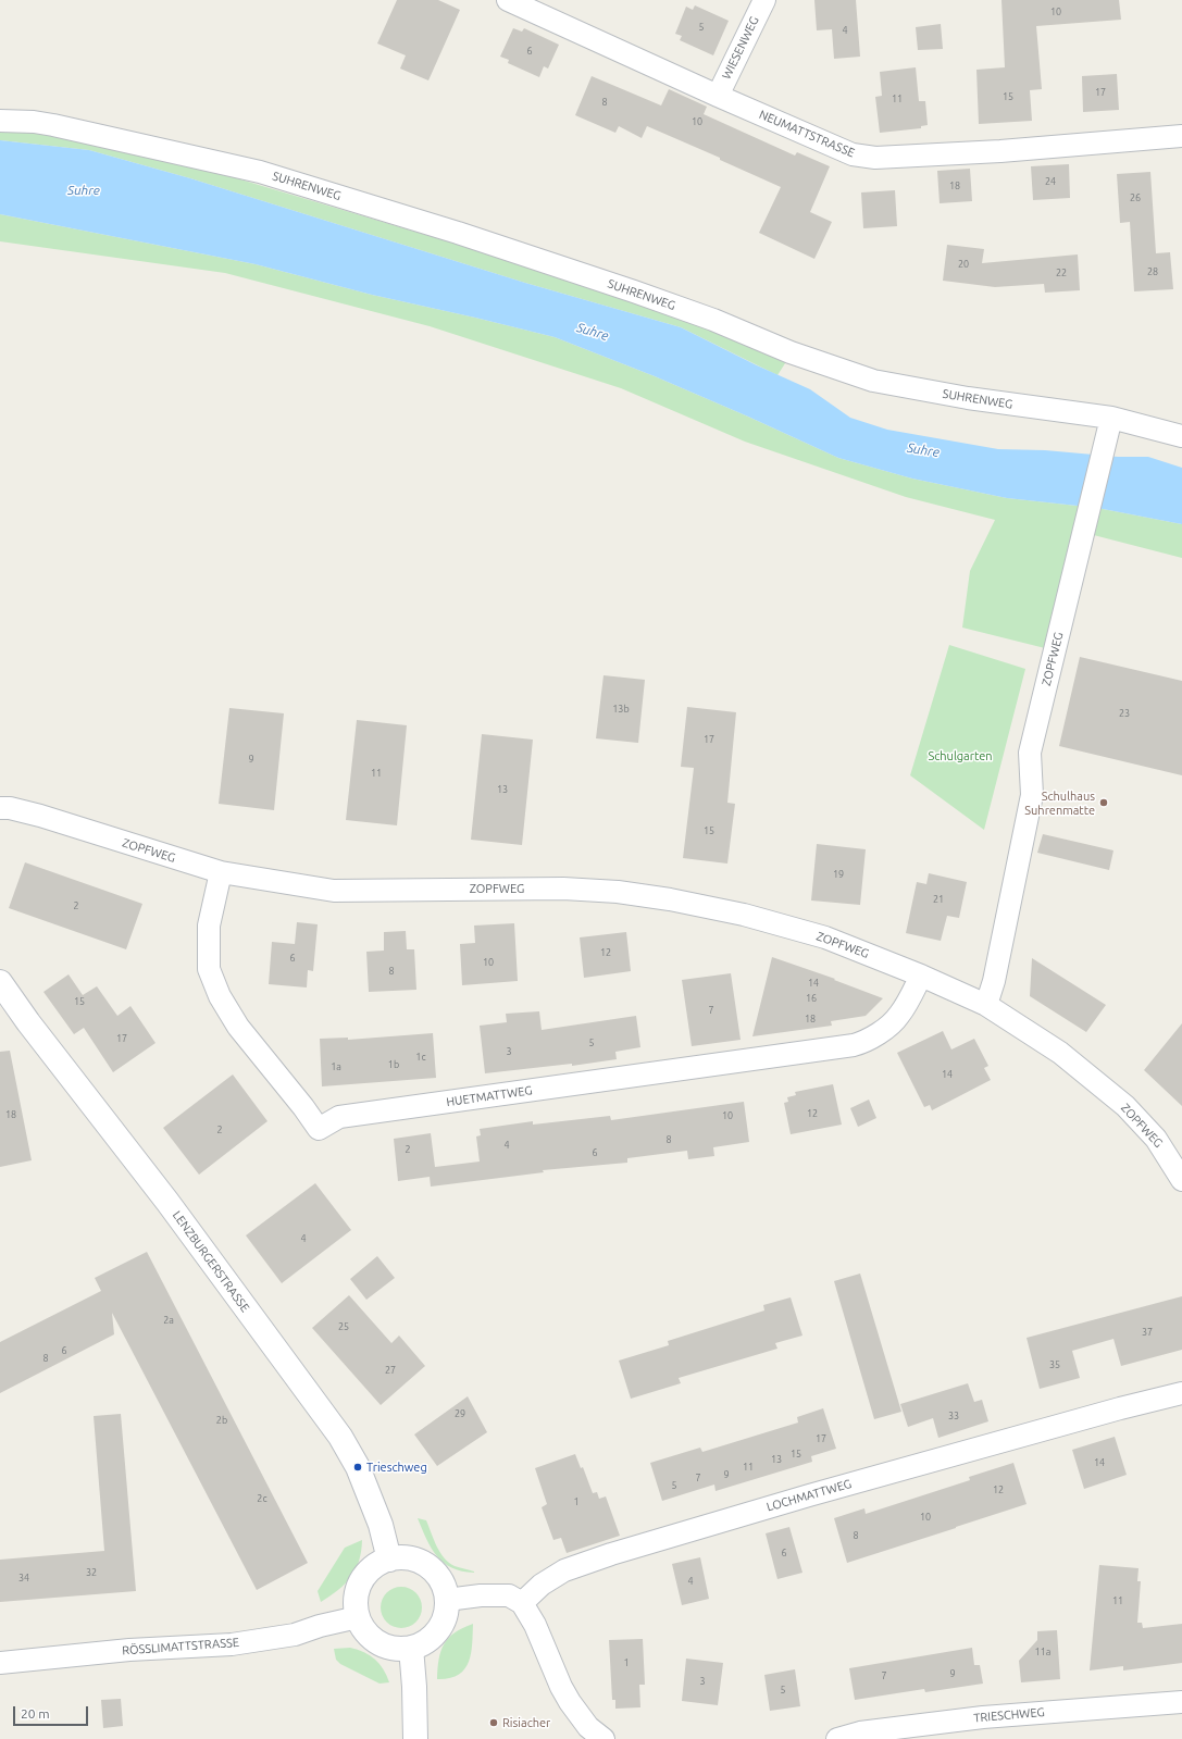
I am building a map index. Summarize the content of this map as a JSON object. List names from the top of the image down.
{
  "streets": {
    "main road": ["LENZBURGERSTRASSE"],
    "street": [
      "WIESENWEG",
      "NEUMATTSTRASSE",
      "SUHRENWEG",
      "ZOPFWEG",
      "HUETMATTWEG",
      "LOCHMATTWEG",
      "RÖSSLIMATTSTRASSE",
      "TRIESCHWEG"
    ]
  },
  "crossings": [
    ["WIESENWEG", "NEUMATTSTRASSE"],
    ["SUHRENWEG", "ZOPFWEG"],
    ["ZOPFWEG", "HUETMATTWEG"],
    ["LENZBURGERSTRASSE", "RÖSSLIMATTSTRASSE"]
  ],
  "water": ["Suhre"],
  "parks": ["Schulgarten"],
  "places": ["Schulhaus Suhrenmatte", "Trieschweg", "Risiacher"],
  "house_numbers": [
    "10",
    "5",
    "4",
    "6",
    "17",
    "15",
    "11",
    "8",
    "10",
    "24",
    "18",
    "26",
    "20",
    "28",
    "22",
    "13b",
    "23",
    "17",
    "9",
    "11",
    "13",
    "15",
    "19",
    "21",
    "2",
    "12",
    "6",
    "10",
    "8",
    "14",
    "16",
    "15",
    "7",
    "18",
    "17",
    "5",
    "3",
    "1c",
    "1b",
    "1a",
    "14",
    "12",
    "18",
    "10",
    "2",
    "8",
    "4",
    "2",
    "6",
    "4",
    "2a",
    "25",
    "37",
    "6",
    "8",
    "35",
    "27",
    "29",
    "33",
    "2b",
    "17",
    "15",
    "13",
    "14",
    "11",
    "9",
    "7",
    "5",
    "12",
    "2c",
    "1",
    "10",
    "8",
    "6",
    "32",
    "34",
    "4",
    "11",
    "11a",
    "1",
    "9",
    "7",
    "3",
    "5"
  ],
  "scale_bar": "20 m"
}
